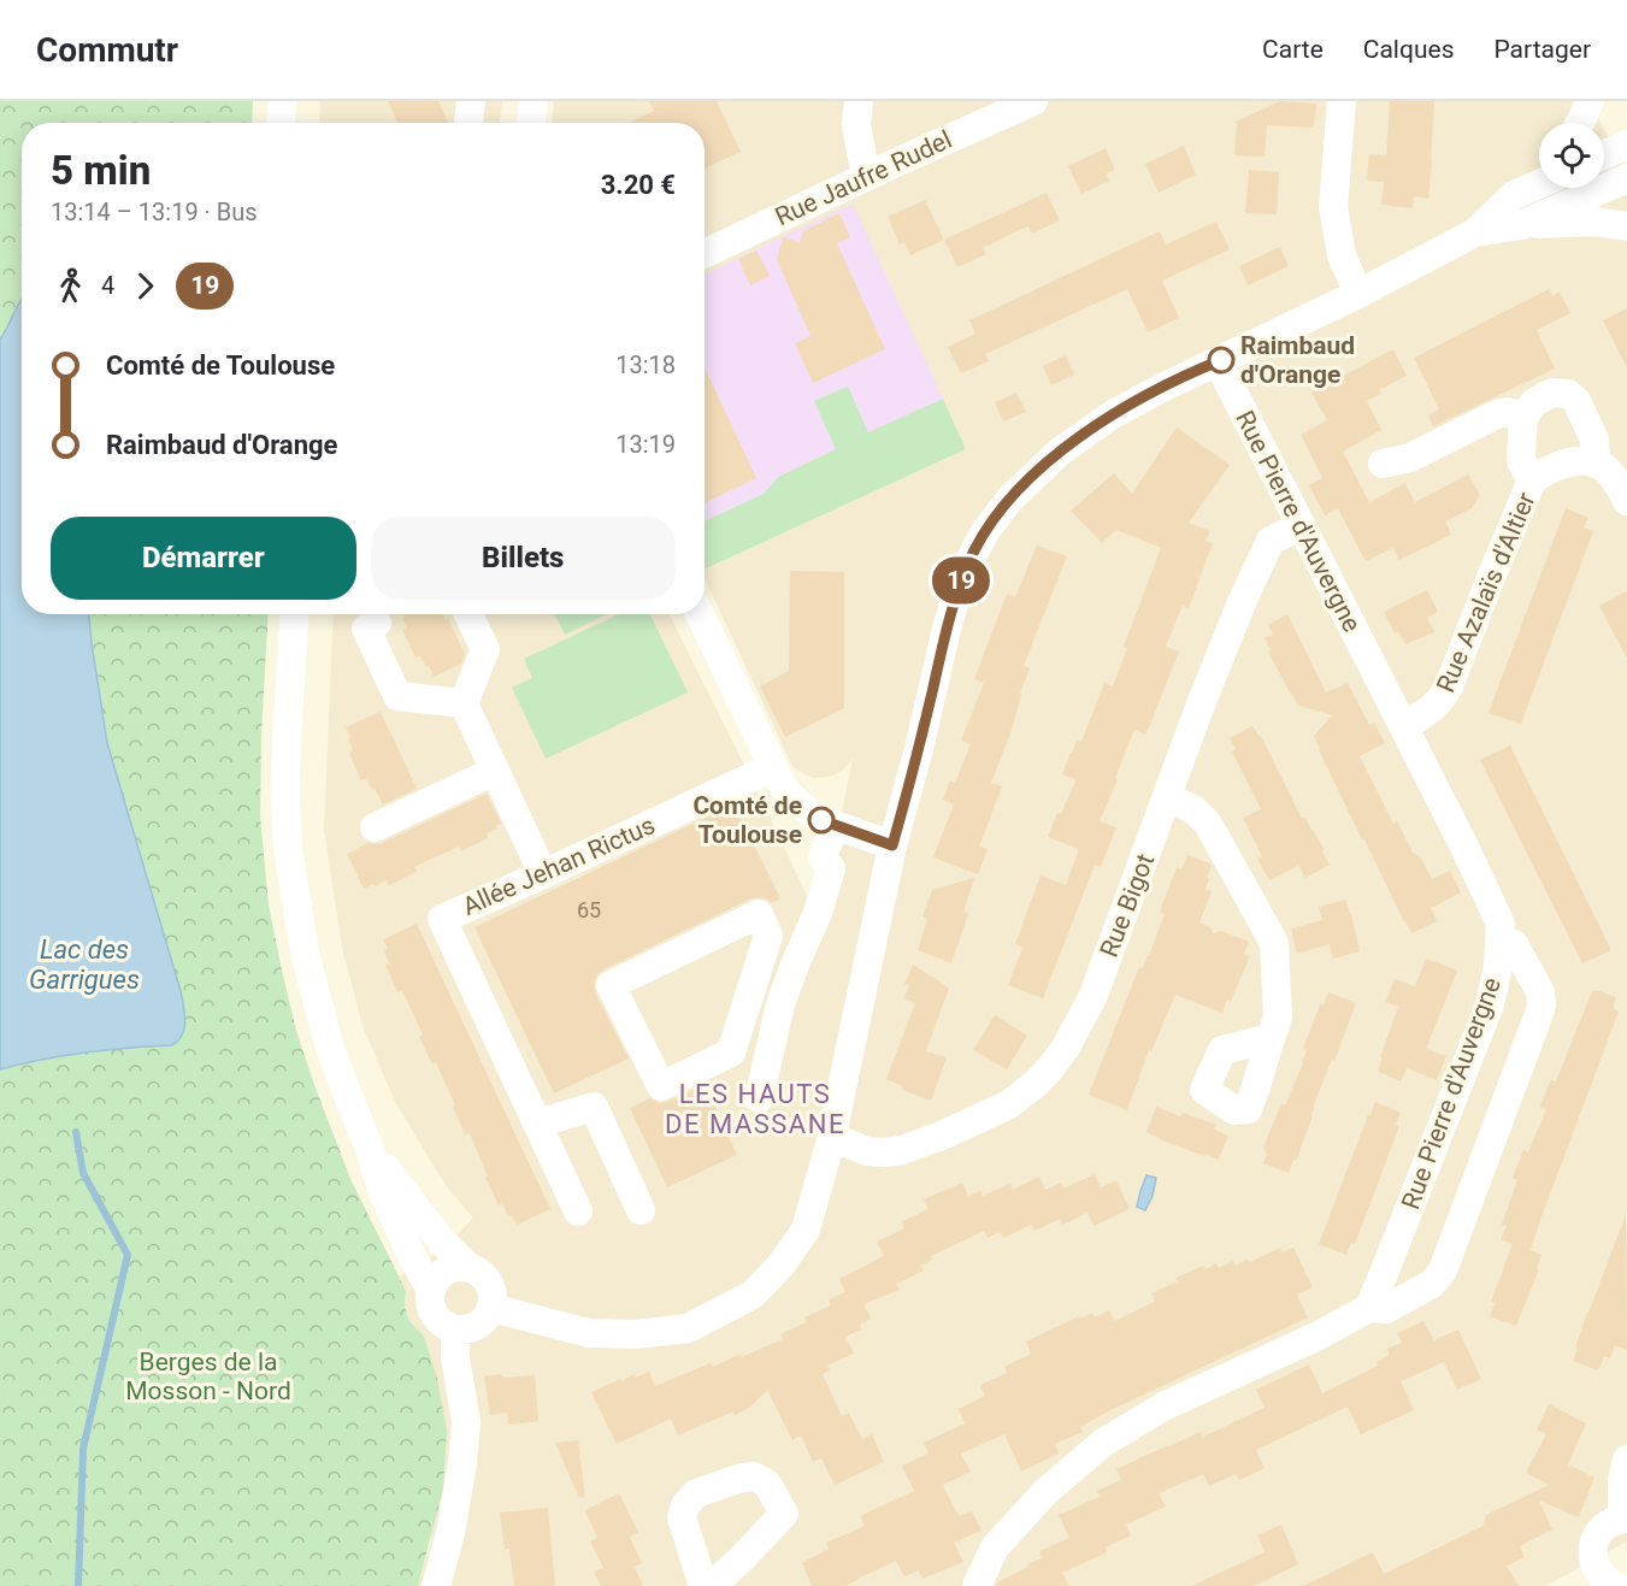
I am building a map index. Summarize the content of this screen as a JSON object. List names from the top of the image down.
{
  "streets": {
    "street": [
      "Rue Jaufre Rudel",
      "Rue Pierre d'Auvergne",
      "Rue Azalaïs d'Altier",
      "Allée Jehan Rictus",
      "Rue Bigot"
    ]
  },
  "crossings": [
    ["Rue Pierre d'Auvergne", "Rue Azalaïs d'Altier"],
    ["Rue Pierre d'Auvergne", "Rue Bigot"]
  ],
  "districts": ["LES HAUTS DE MASSANE"],
  "water": ["Lac des Garrigues"],
  "parks": ["Berges de la Mosson - Nord"],
  "places": ["Raimbaud d'Orange", "Comté de Toulouse"],
  "lines": ["bus line 19"],
  "house_numbers": ["65"],
  "page": {
    "header": "Commutr",
    "nav": ["Carte", "Calques", "Partager"],
    "on_map": "19",
    "heading": ["5 min", "13:14 – 13:19 · Bus", "3.20 €"],
    "legs": ["4", "19"],
    "list": [
      {
        "name": "Comté de Toulouse",
        "value": "13:18"
      },
      {
        "name": "Raimbaud d'Orange",
        "value": "13:19"
      }
    ],
    "buttons": ["Démarrer", "Billets"]
  }
}
